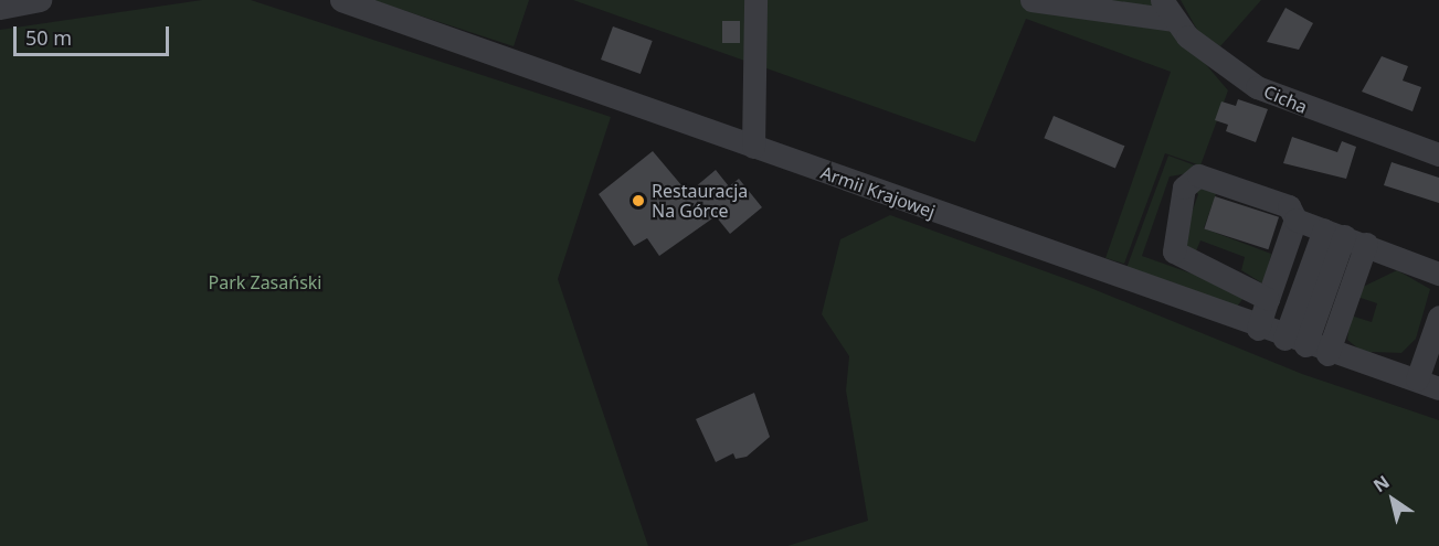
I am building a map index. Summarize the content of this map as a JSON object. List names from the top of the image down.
{
  "streets": {
    "street": ["Cicha", "Armii Krajowej"]
  },
  "parks": ["Park Zasański"],
  "places": ["Restauracja Na Górce"],
  "scale_bar": "50 m",
  "north": "top left"
}
